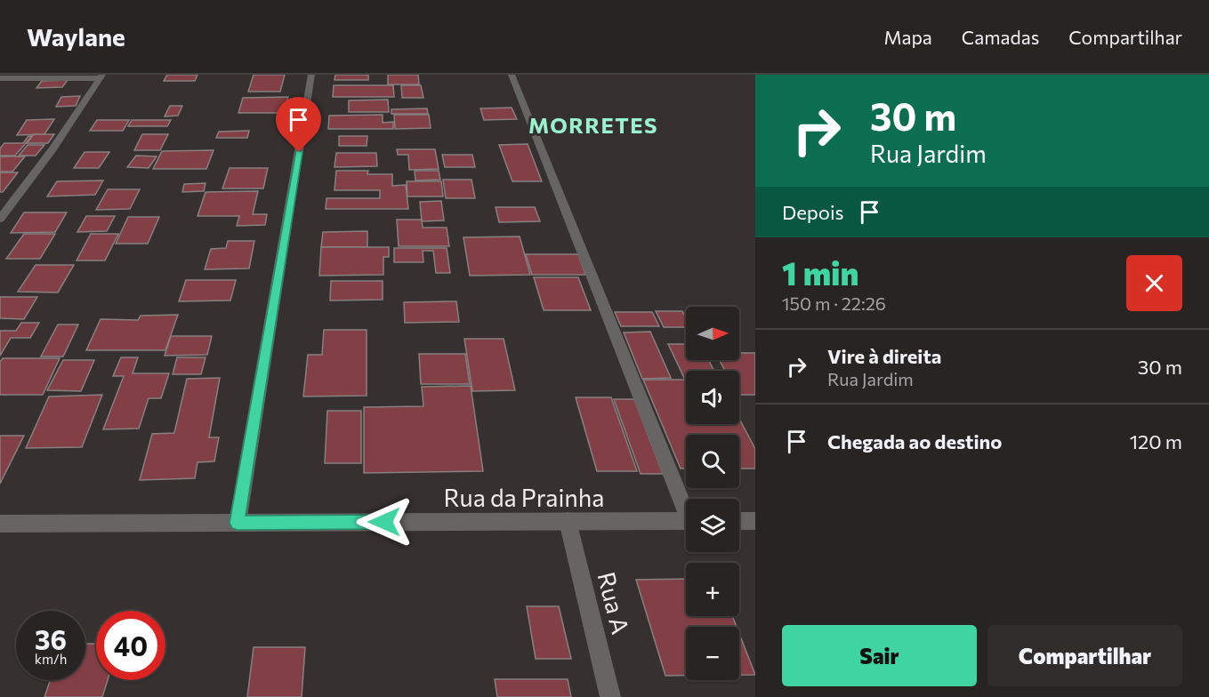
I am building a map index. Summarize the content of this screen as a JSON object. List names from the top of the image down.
{
  "streets": {
    "street": ["Rua da Prainha", "Rua A"]
  },
  "crossings": [
    ["Rua da Prainha", "Rua A"]
  ],
  "districts": ["MORRETES"],
  "north": "right",
  "page": {
    "header": "Waylane",
    "nav": ["Mapa", "Camadas", "Compartilhar"],
    "turn": ["30 m", "Rua Jardim"],
    "then": "Depois",
    "heading": ["1 min", "150 m · 22:26"],
    "map_buttons": ["+", "−"],
    "list": [
      {
        "name": "Vire à direita",
        "note": "Rua Jardim",
        "value": "30 m"
      },
      {
        "name": "Chegada ao destino",
        "value": "120 m"
      }
    ],
    "speed": "36 km/h",
    "limit": "40",
    "buttons": ["Sair", "Compartilhar"]
  }
}
